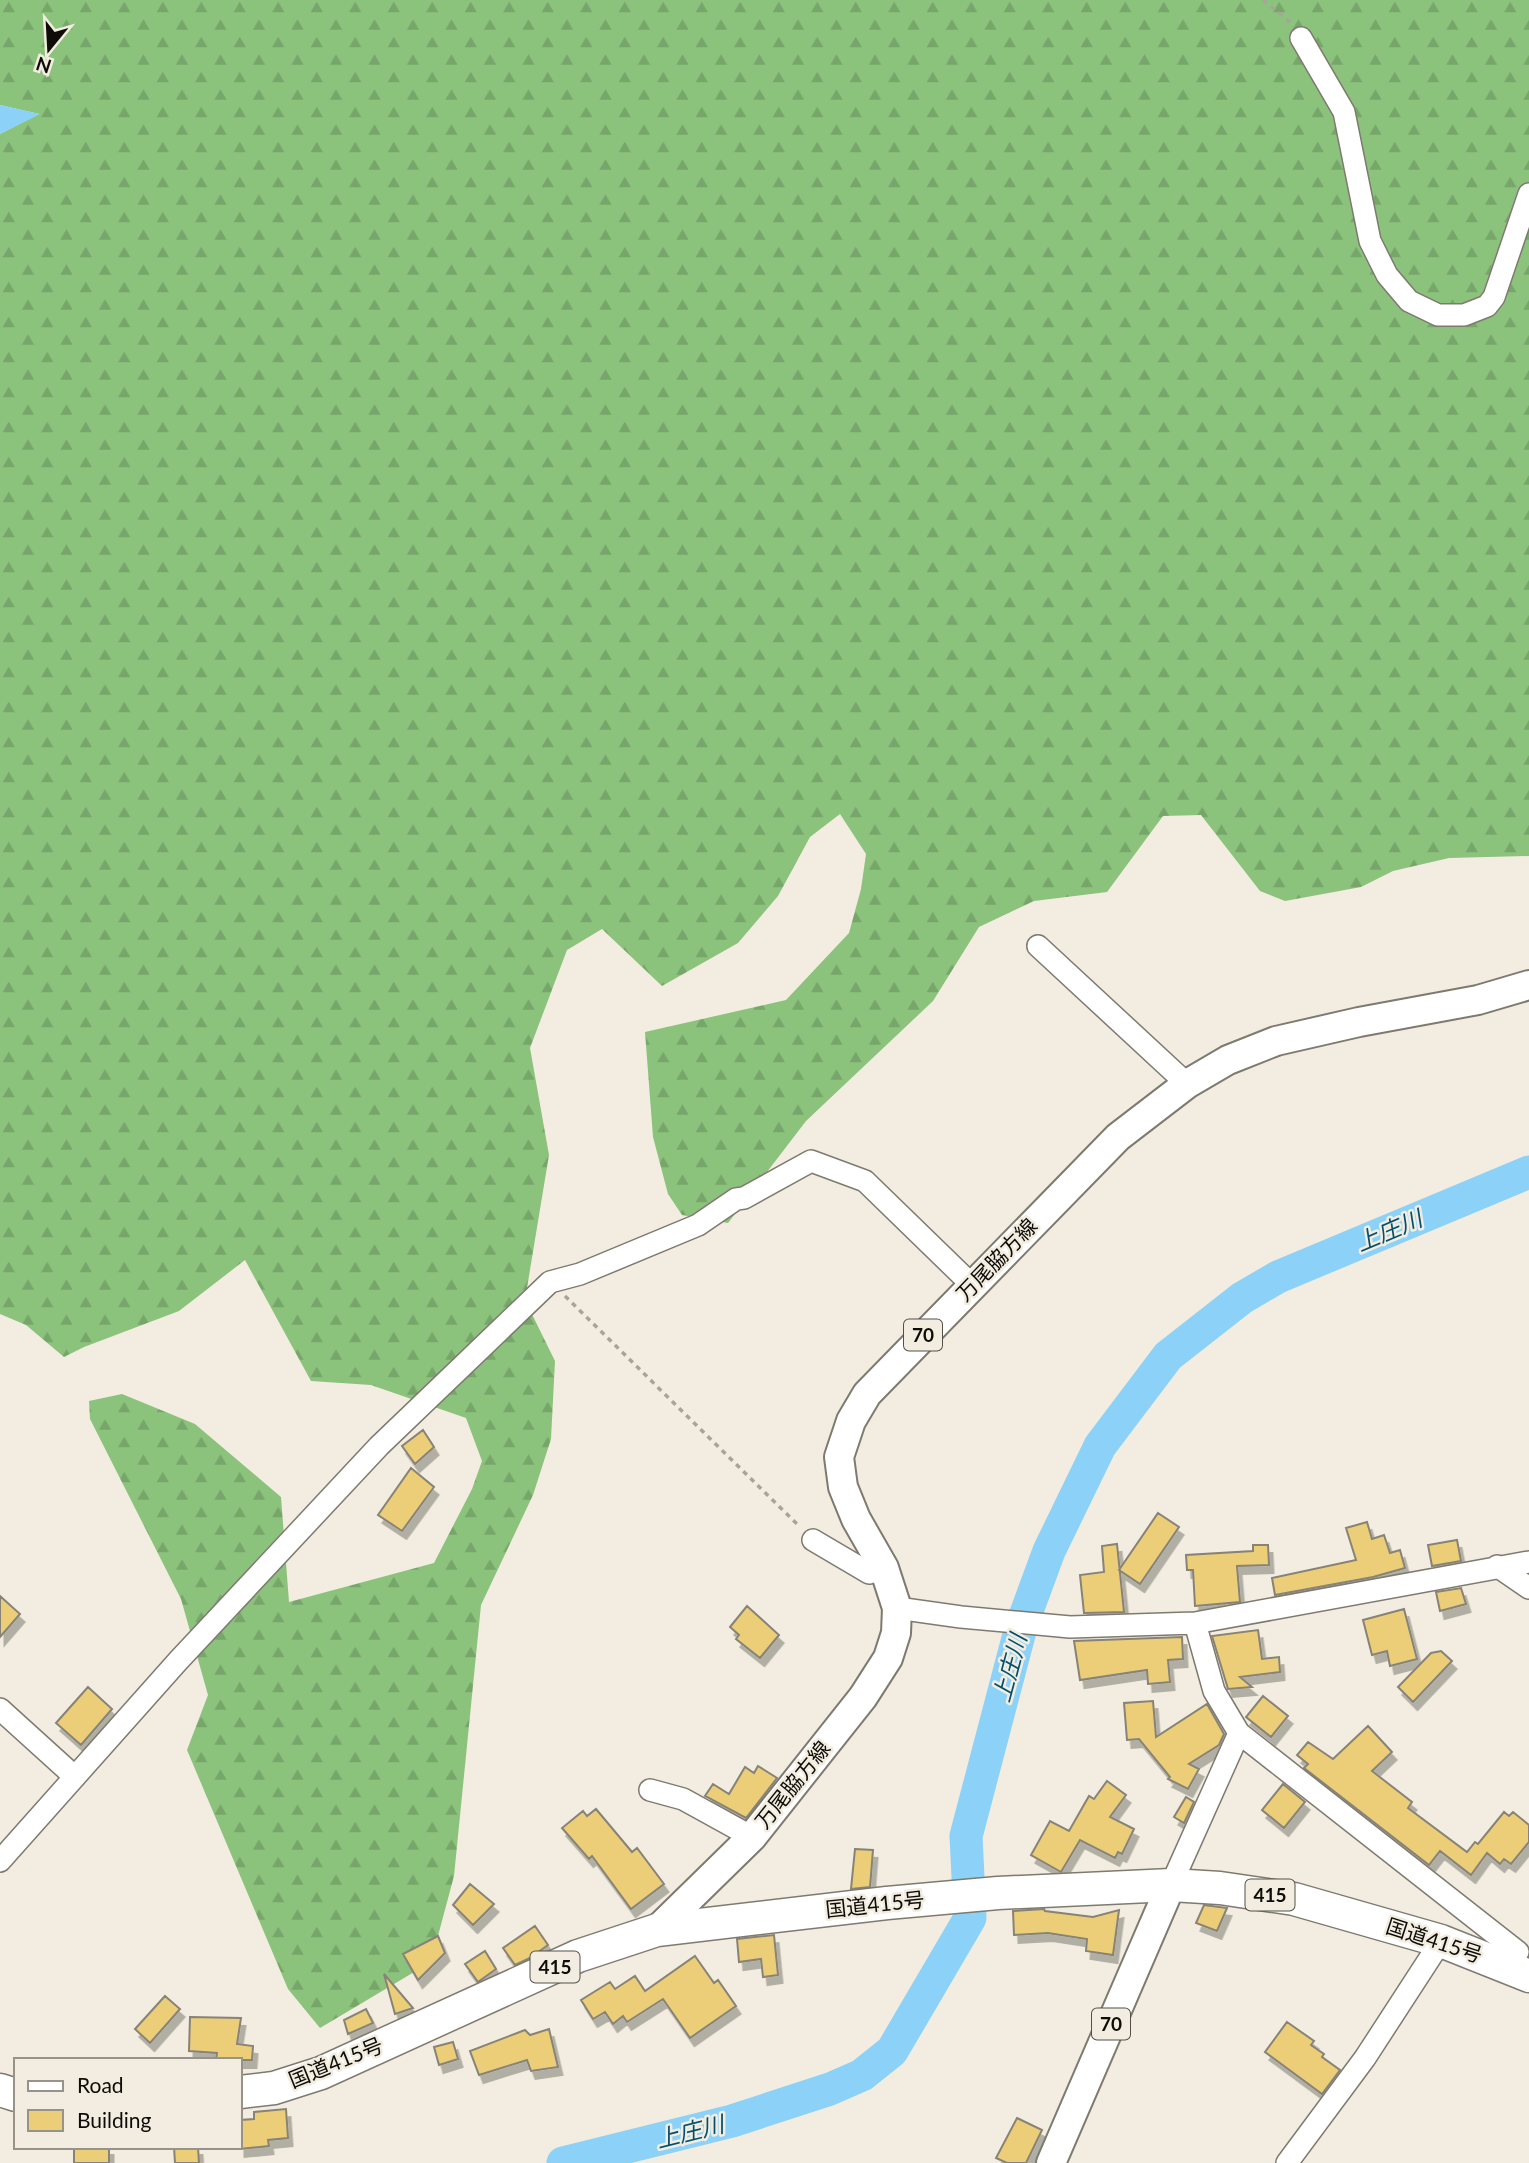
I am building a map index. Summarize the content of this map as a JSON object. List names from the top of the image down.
{
  "streets": {
    "highway": ["415", "国道415号"],
    "main road": ["万尾脇方線", "70"]
  },
  "crossings": [
    ["万尾脇方線", "国道415号"],
    ["70", "国道415号"]
  ],
  "water": ["上庄川"],
  "legend": ["Road", "Building"],
  "north": "bottom"
}
